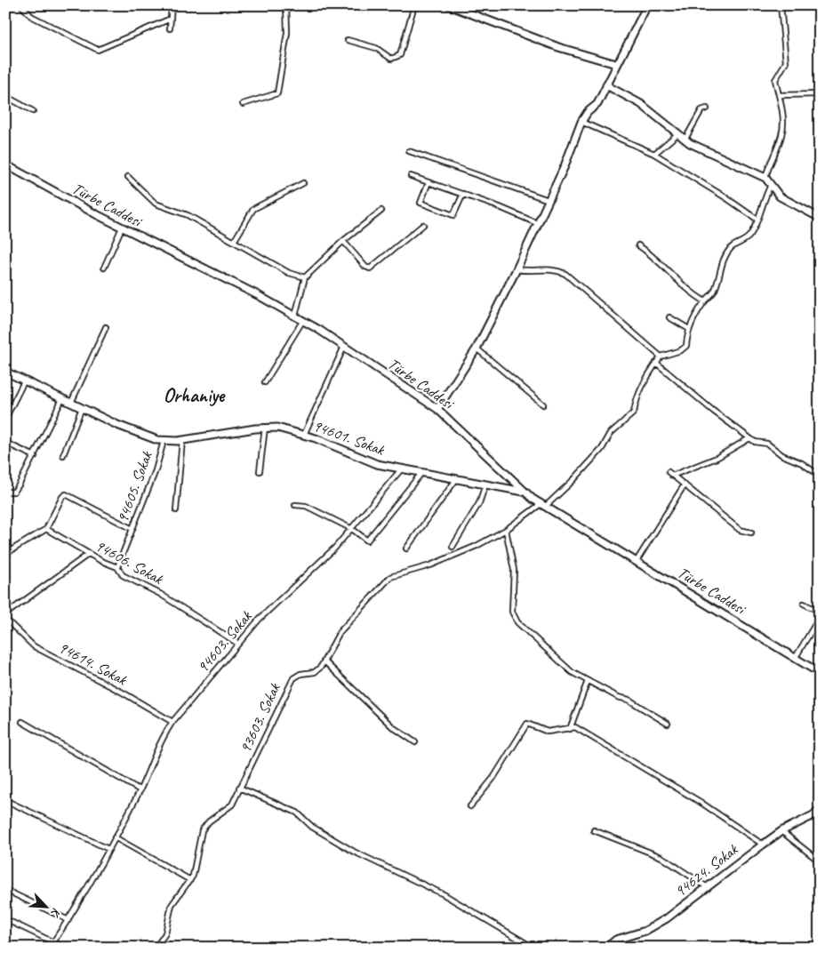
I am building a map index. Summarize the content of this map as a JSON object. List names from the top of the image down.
{
  "streets": {
    "street": [
      "Türbe Caddesi",
      "94601. Sokak",
      "94605. Sokak",
      "94606. Sokak",
      "94603. Sokak",
      "94614. Sokak",
      "93603. Sokak",
      "94624. Sokak"
    ]
  },
  "crossings": [
    ["Türbe Caddesi", "94601. Sokak"],
    ["Türbe Caddesi", "93603. Sokak"],
    ["94601. Sokak", "94605. Sokak"],
    ["94601. Sokak", "94603. Sokak"],
    ["94605. Sokak", "94606. Sokak"],
    ["94606. Sokak", "94603. Sokak"],
    ["94603. Sokak", "94614. Sokak"]
  ],
  "districts": ["Orhaniye"],
  "north": "bottom right"
}
